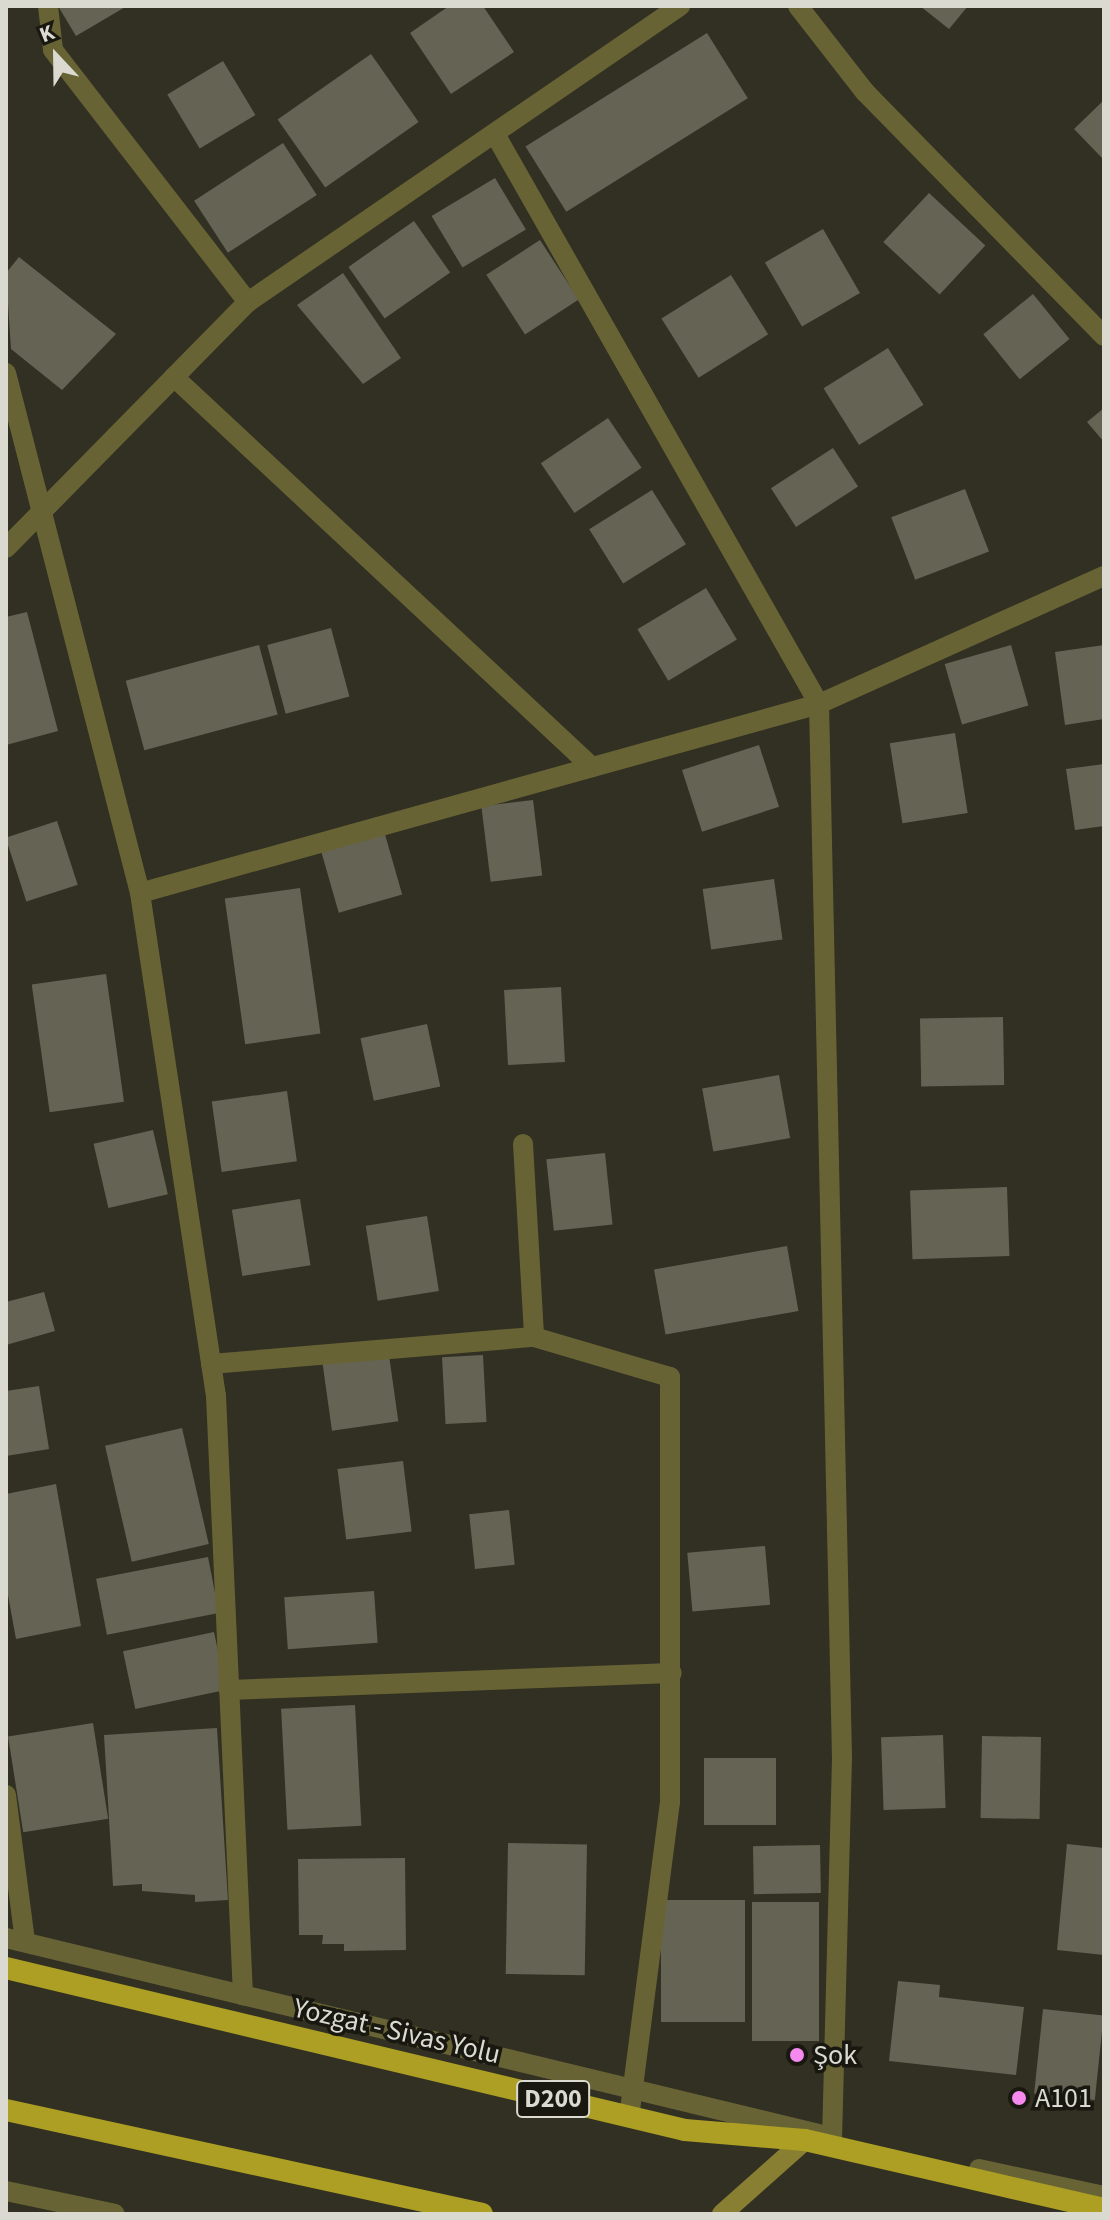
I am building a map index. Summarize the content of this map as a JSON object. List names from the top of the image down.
{
  "streets": {
    "highway": ["Yozgat - Sivas Yolu", "D200"]
  },
  "places": ["Şok", "A101"],
  "north": "top"
}
